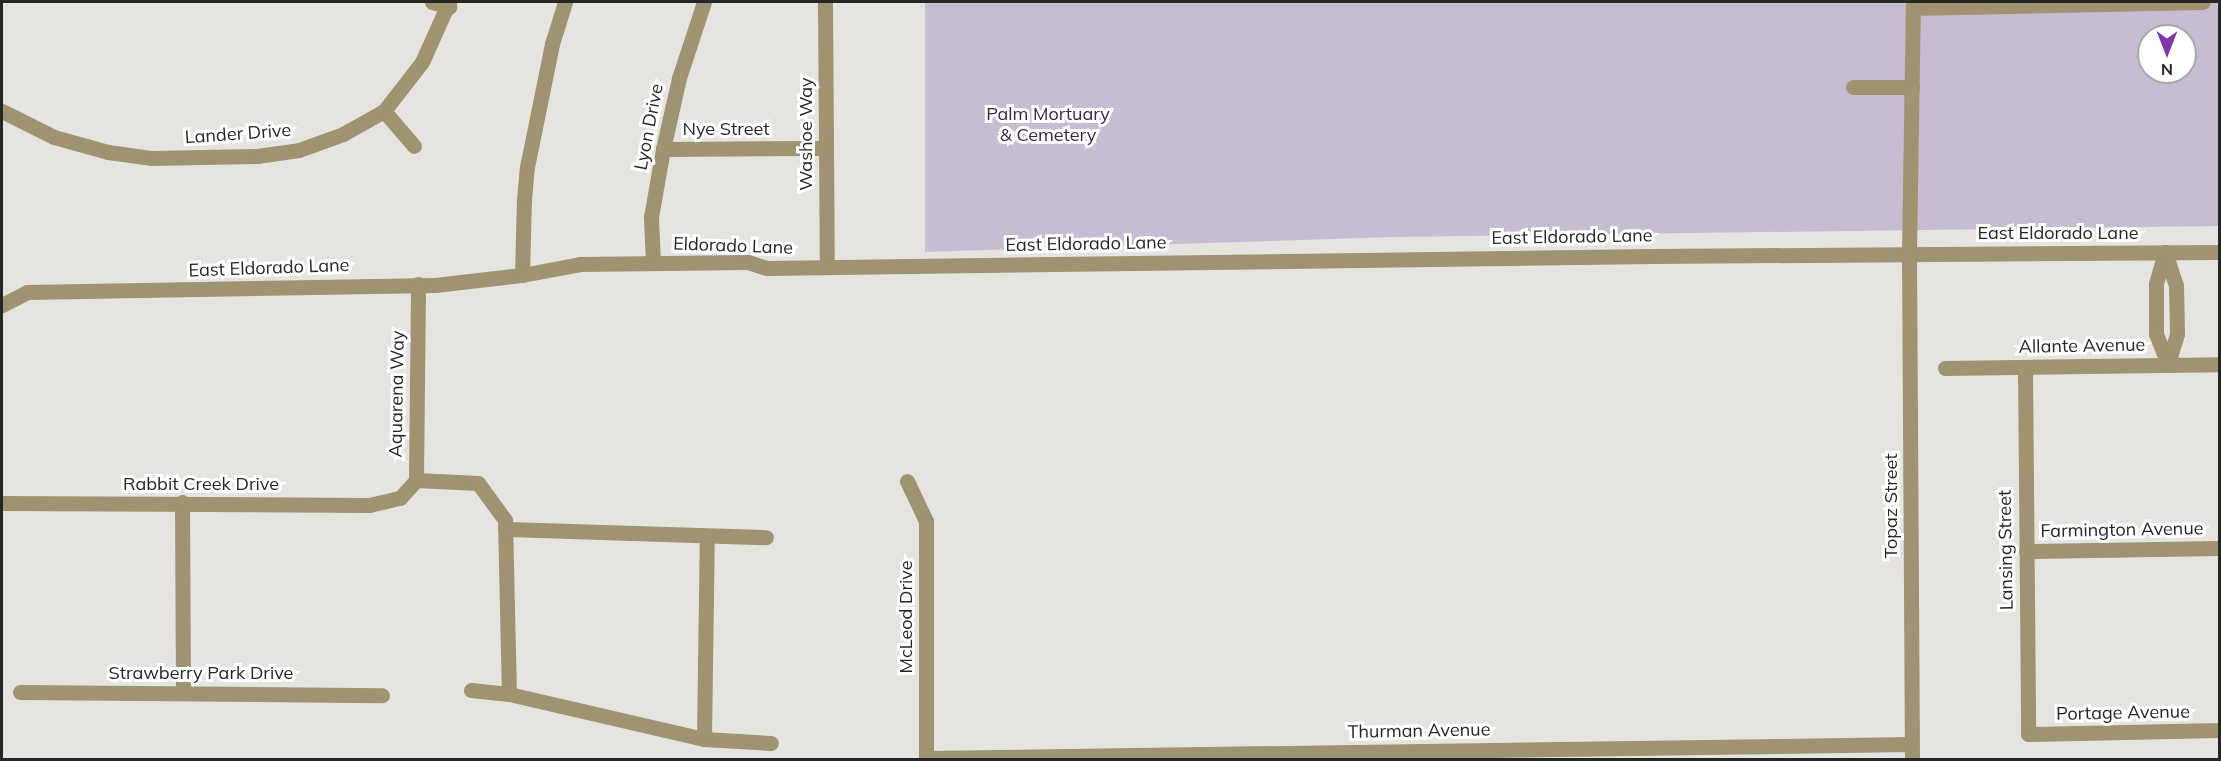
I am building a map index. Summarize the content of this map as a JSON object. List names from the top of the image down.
{
  "streets": {
    "street": [
      "Lyon Drive",
      "Nye Street",
      "Lander Drive",
      "Washoe Way",
      "East Eldorado Lane",
      "Eldorado Lane",
      "Allante Avenue",
      "Aquarena Way",
      "Rabbit Creek Drive",
      "Topaz Street",
      "Farmington Avenue",
      "Lansing Street",
      "McLeod Drive",
      "Strawberry Park Drive",
      "Portage Avenue",
      "Thurman Avenue"
    ]
  },
  "crossings": [
    ["Lyon Drive", "Nye Street"],
    ["Lyon Drive", "Eldorado Lane"],
    ["Nye Street", "Washoe Way"],
    ["Washoe Way", "Eldorado Lane"],
    ["East Eldorado Lane", "Eldorado Lane"],
    ["East Eldorado Lane", "Aquarena Way"],
    ["East Eldorado Lane", "Topaz Street"],
    ["Allante Avenue", "Lansing Street"],
    ["Aquarena Way", "Rabbit Creek Drive"],
    ["Topaz Street", "Thurman Avenue"],
    ["Farmington Avenue", "Lansing Street"],
    ["Lansing Street", "Portage Avenue"],
    ["McLeod Drive", "Thurman Avenue"]
  ],
  "parks": ["Palm Mortuary & Cemetery"],
  "north": "bottom"
}
